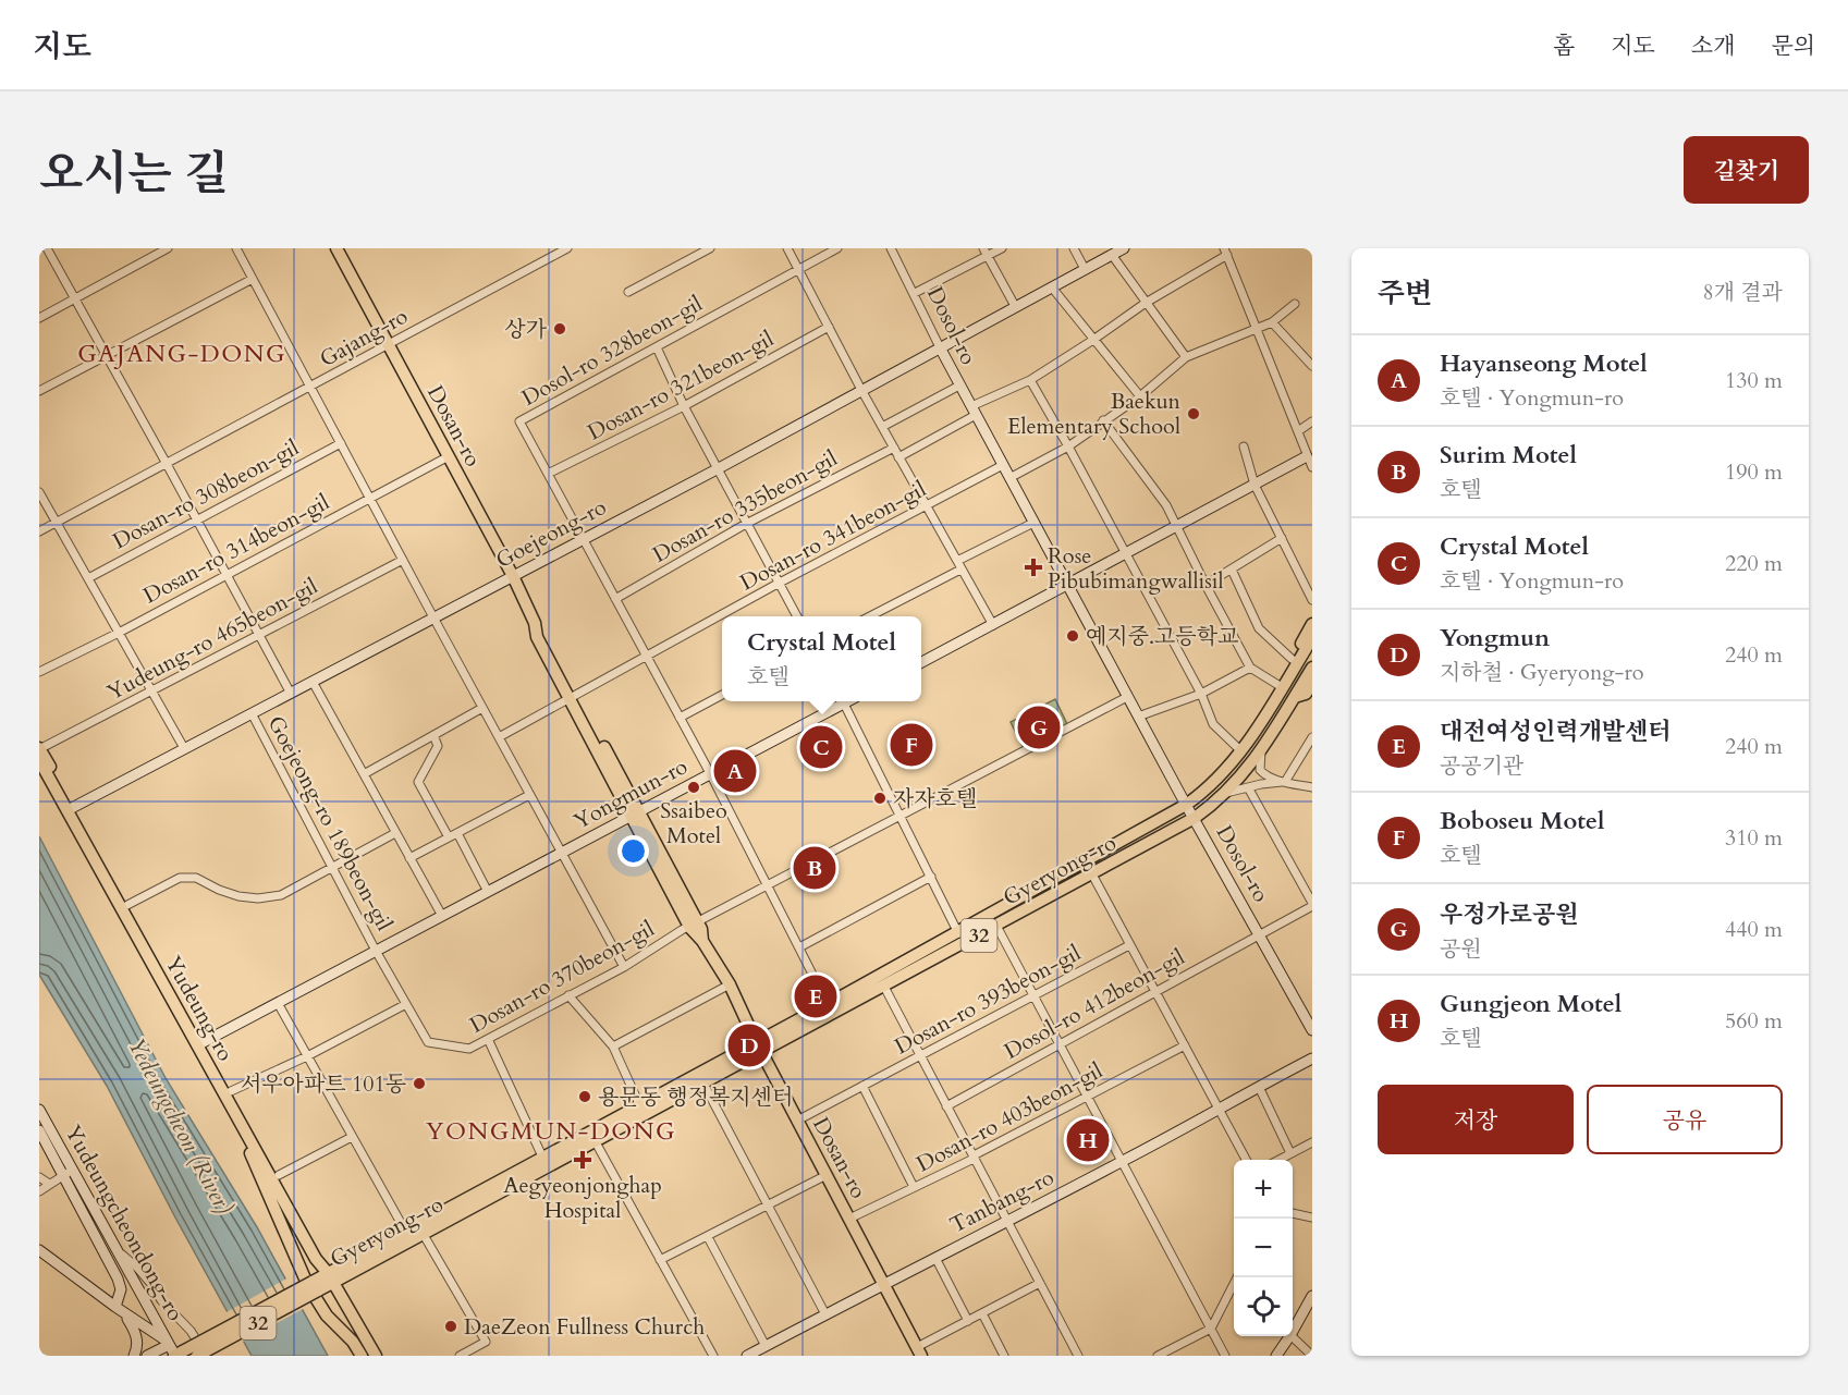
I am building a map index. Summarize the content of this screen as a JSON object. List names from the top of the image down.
{
  "streets": {
    "main road": [
      "Dosan-ro",
      "Gyeryong-ro",
      "32",
      "Yudeung-ro"
    ],
    "street": [
      "Dosol-ro",
      "Gajang-ro",
      "Dosol-ro 328beon-gil",
      "Dosan-ro 321beon-gil",
      "Dosan-ro 308beon-gil",
      "Dosan-ro 335beon-gil",
      "Goejeong-ro",
      "Dosan-ro 341beon-gil",
      "Dosan-ro 314beon-gil",
      "Yudeung-ro 465beon-gil",
      "Yongmun-ro",
      "Goejeong-ro 189beon-gil",
      "Dosan-ro 370beon-gil",
      "Dosan-ro 393beon-gil",
      "Dosol-ro 412beon-gil",
      "Dosan-ro 403beon-gil",
      "Tanbang-ro",
      "Yudeungcheondong-ro"
    ]
  },
  "crossings": [
    ["Dosol-ro", "Goejeong-ro"],
    ["Dosol-ro", "Dosan-ro 341beon-gil"],
    ["Dosol-ro", "Gyeryong-ro"],
    ["Dosol-ro", "Dosan-ro 370beon-gil"],
    ["Dosol-ro", "Dosol-ro 412beon-gil"],
    ["Gajang-ro", "Dosan-ro"],
    ["Dosol-ro 328beon-gil", "Dosan-ro 321beon-gil"],
    ["Dosol-ro 328beon-gil", "Dosan-ro 335beon-gil"],
    ["Dosol-ro 328beon-gil", "Goejeong-ro"],
    ["Dosol-ro 328beon-gil", "Dosan-ro 341beon-gil"],
    ["Dosol-ro 328beon-gil", "Yongmun-ro"],
    ["Dosol-ro 328beon-gil", "Gyeryong-ro"],
    ["Dosol-ro 328beon-gil", "Dosan-ro 370beon-gil"],
    ["Dosan-ro", "Goejeong-ro"],
    ["Dosan-ro", "Dosan-ro 341beon-gil"],
    ["Dosan-ro", "Dosan-ro 314beon-gil"],
    ["Dosan-ro", "Yongmun-ro"],
    ["Dosan-ro", "Gyeryong-ro"],
    ["Dosan-ro", "Dosan-ro 370beon-gil"],
    ["Dosan-ro", "Dosan-ro 393beon-gil"],
    ["Dosan-ro", "Dosan-ro 403beon-gil"],
    ["Dosan-ro", "Tanbang-ro"],
    ["Goejeong-ro", "Goejeong-ro 189beon-gil"],
    ["Goejeong-ro", "Yudeung-ro"],
    ["Yudeung-ro 465beon-gil", "Yudeung-ro"],
    ["Yongmun-ro", "Goejeong-ro 189beon-gil"],
    ["Yongmun-ro", "Dosan-ro 370beon-gil"],
    ["Yongmun-ro", "Yudeung-ro"],
    ["Goejeong-ro 189beon-gil", "Dosan-ro 370beon-gil"],
    ["Gyeryong-ro", "Yudeung-ro"],
    ["Gyeryong-ro", "Yudeungcheondong-ro"]
  ],
  "districts": ["GAJANG-DONG", "YONGMUN-DONG"],
  "water": ["Yedeungcheon (River)"],
  "places": {
    "other": [
      "상가",
      "Baekun Elementary School",
      "예지중.고등학교",
      "Ssaibeo Motel",
      "자자호텔",
      "서우아파트 101동",
      "용문동 행정복지센터",
      "DaeZeon Fullness Church"
    ],
    "health": ["Rose Pibubimangwallisil", "Aegyeonjonghap Hospital"]
  },
  "page": {
    "header": "지도",
    "nav": [
      "홈",
      "지도",
      "소개",
      "문의"
    ],
    "title": "오시는 길",
    "buttons": [
      "길찾기",
      ["저장", "공유"]
    ],
    "heading": ["주변", "8개 결과"],
    "list": [
      {
        "mark": "A",
        "name": "Hayanseong Motel",
        "note": "호텔 · Yongmun-ro",
        "value": "130 m"
      },
      {
        "mark": "B",
        "name": "Surim Motel",
        "note": "호텔",
        "value": "190 m"
      },
      {
        "mark": "C",
        "name": "Crystal Motel",
        "note": "호텔 · Yongmun-ro",
        "value": "220 m"
      },
      {
        "mark": "D",
        "name": "Yongmun",
        "note": "지하철 · Gyeryong-ro",
        "value": "240 m"
      },
      {
        "mark": "E",
        "name": "대전여성인력개발센터",
        "note": "공공기관",
        "value": "240 m"
      },
      {
        "mark": "F",
        "name": "Boboseu Motel",
        "note": "호텔",
        "value": "310 m"
      },
      {
        "mark": "G",
        "name": "우정가로공원",
        "note": "공원",
        "value": "440 m"
      },
      {
        "mark": "H",
        "name": "Gungjeon Motel",
        "note": "호텔",
        "value": "560 m"
      }
    ],
    "popup": ["Crystal Motel", "호텔"],
    "pins": [
      "G",
      "F",
      "C",
      "A",
      "B",
      "E",
      "D",
      "H"
    ],
    "map_buttons": ["+", "−"]
  }
}
